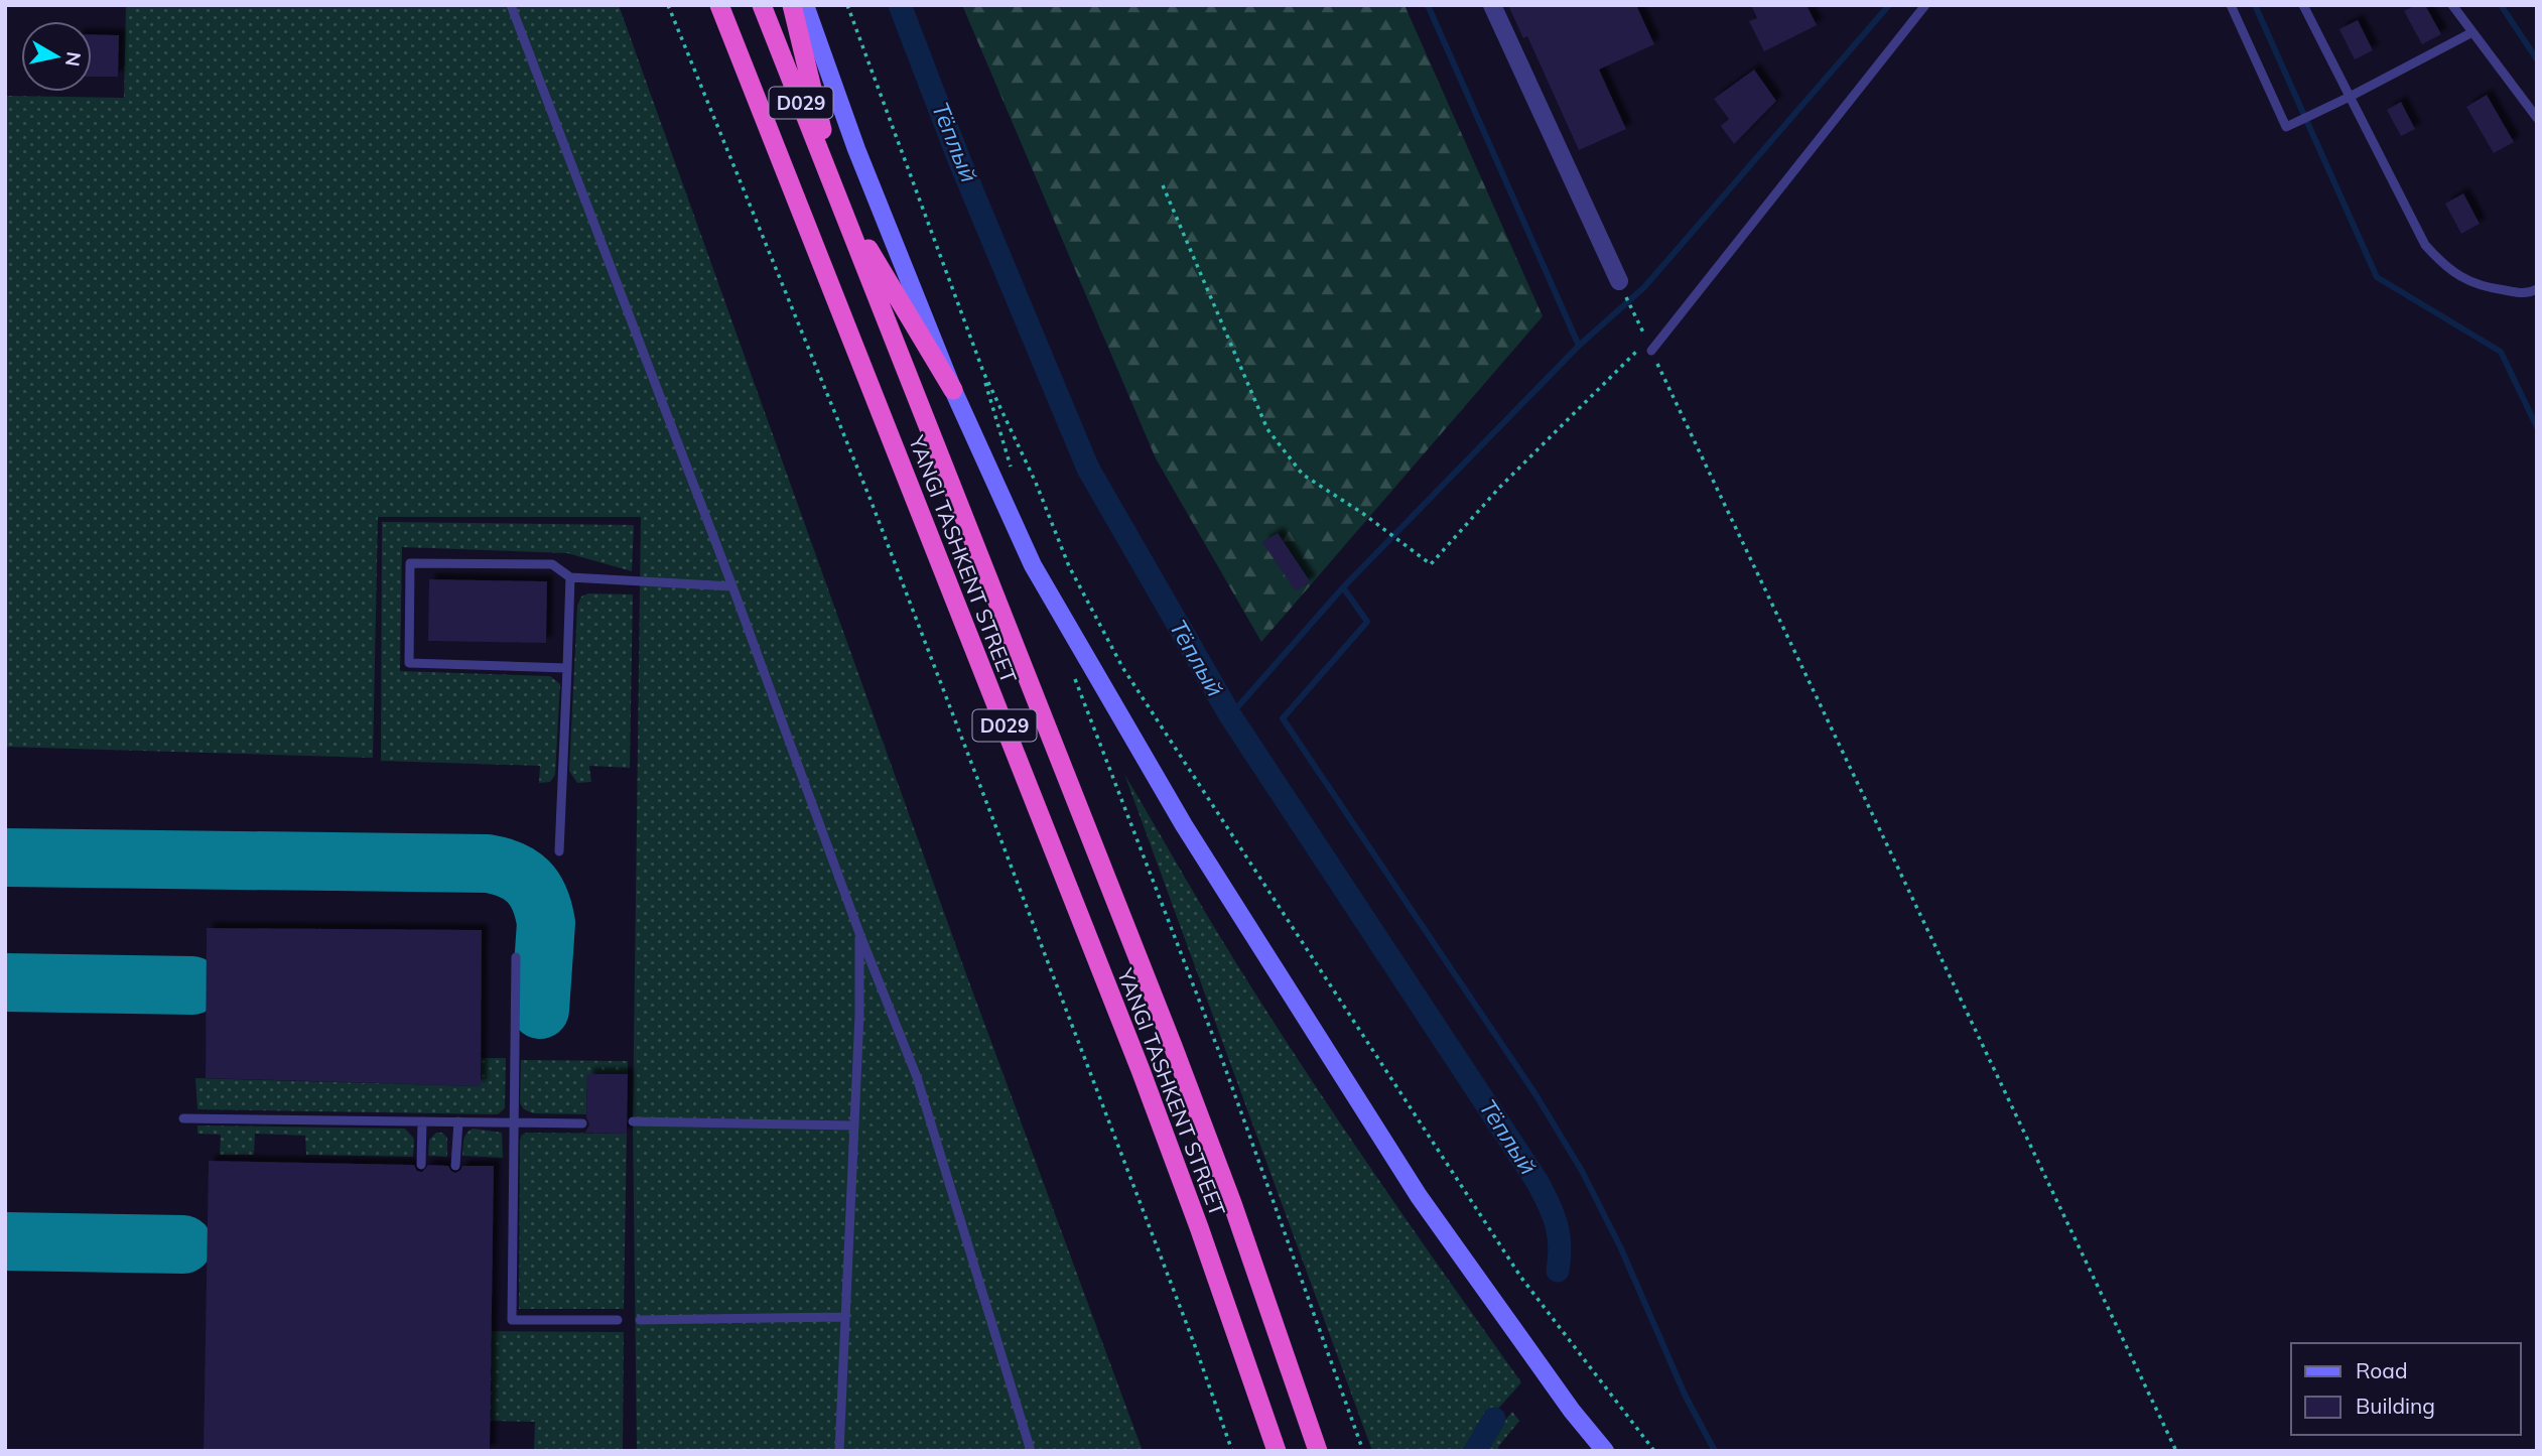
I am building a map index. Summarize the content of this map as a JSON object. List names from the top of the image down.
{
  "streets": {
    "highway": ["D029", "YANGI TASHKENT STREET"]
  },
  "water": ["Тёплый"],
  "legend": ["Road", "Building"],
  "north": "right"
}
